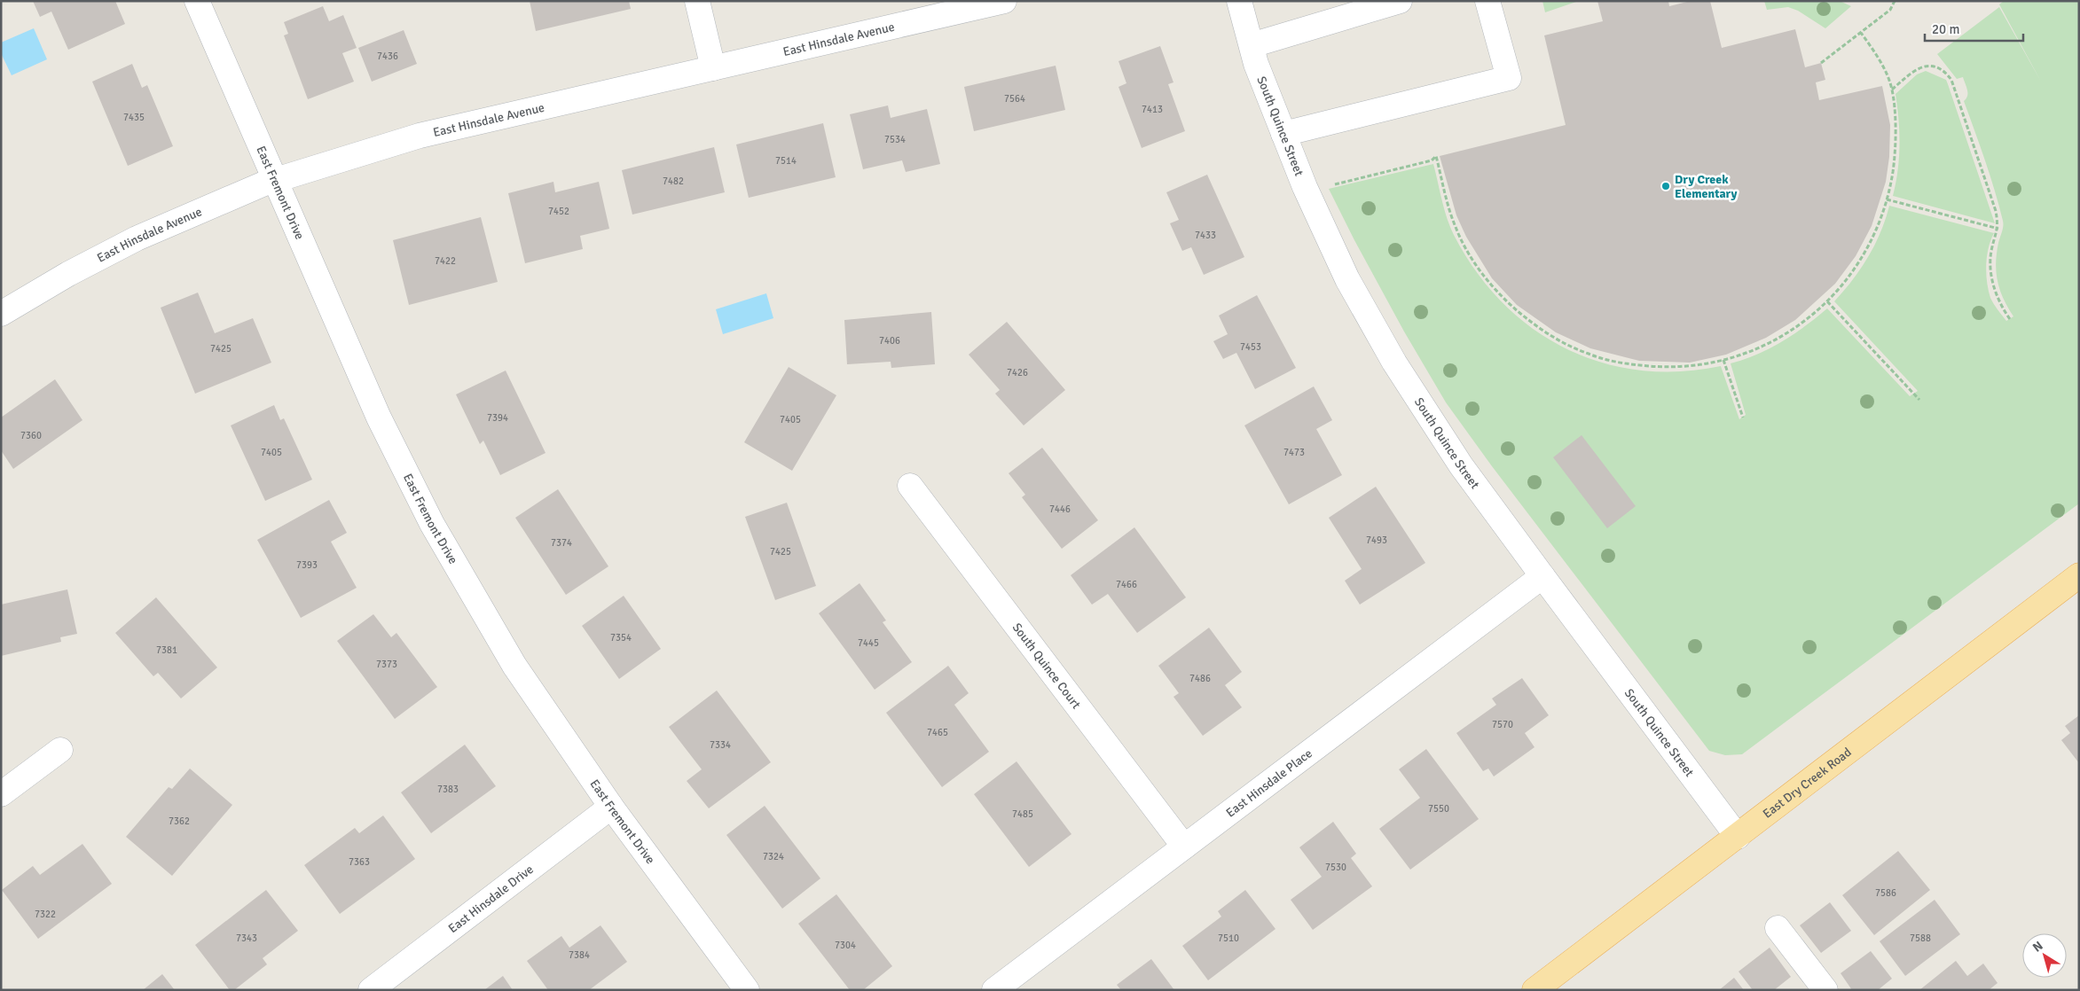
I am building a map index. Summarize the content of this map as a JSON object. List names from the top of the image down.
{
  "streets": {
    "main road": ["East Dry Creek Road"],
    "street": [
      "East Hinsdale Avenue",
      "South Quince Street",
      "East Fremont Drive",
      "South Quince Court",
      "East Hinsdale Place",
      "East Hinsdale Drive"
    ]
  },
  "crossings": [
    ["East Hinsdale Avenue", "East Fremont Drive"],
    ["South Quince Street", "East Hinsdale Place"],
    ["South Quince Street", "East Dry Creek Road"],
    ["East Fremont Drive", "East Hinsdale Drive"],
    ["South Quince Court", "East Hinsdale Place"]
  ],
  "places": ["Dry Creek Elementary"],
  "house_numbers": [
    "7436",
    "7564",
    "7413",
    "7435",
    "7534",
    "7514",
    "7482",
    "7452",
    "7433",
    "7422",
    "7406",
    "7453",
    "7425",
    "7426",
    "7394",
    "7405",
    "7360",
    "7405",
    "7473",
    "7446",
    "7493",
    "7374",
    "7425",
    "7393",
    "7466",
    "7354",
    "7445",
    "7381",
    "7373",
    "7486",
    "7570",
    "7465",
    "7334",
    "7383",
    "7550",
    "7485",
    "7362",
    "7324",
    "7363",
    "7530",
    "7586",
    "7322",
    "7343",
    "7510",
    "7588",
    "7304",
    "7384"
  ],
  "scale_bar": "20 m",
  "north": "top left"
}
